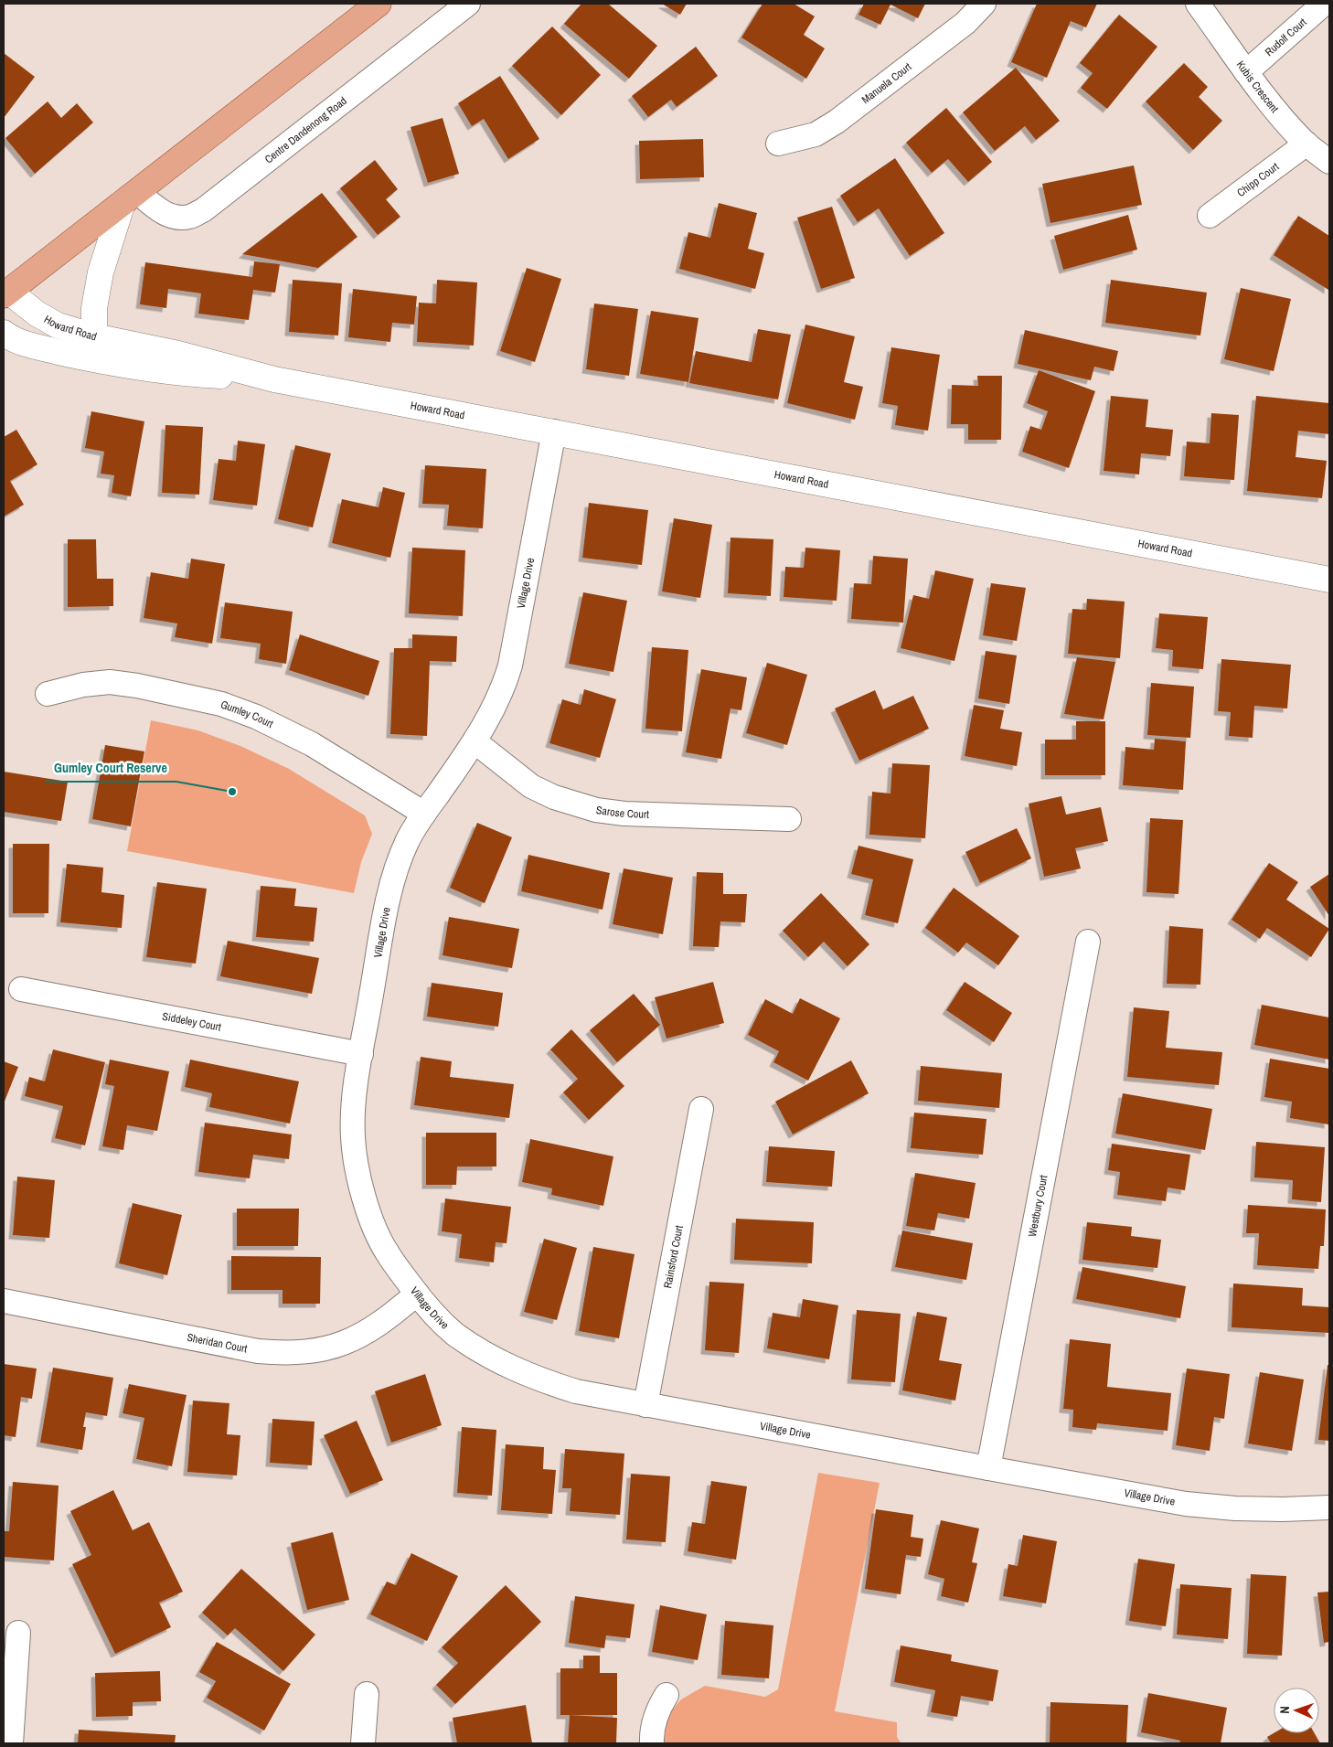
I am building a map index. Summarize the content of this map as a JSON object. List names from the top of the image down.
{
  "streets": {
    "main road": ["Howard Road"],
    "street": [
      "Rudolf Court",
      "Manuela Court",
      "Kubis Crescent",
      "Centre Dandenong Road",
      "Chipp Court",
      "Village Drive",
      "Gumley Court",
      "Sarose Court",
      "Siddeley Court",
      "Westbury Court",
      "Rainsford Court",
      "Sheridan Court"
    ]
  },
  "crossings": [
    ["Rudolf Court", "Kubis Crescent"],
    ["Kubis Crescent", "Chipp Court"],
    ["Howard Road", "Village Drive"],
    ["Village Drive", "Gumley Court"],
    ["Village Drive", "Sarose Court"],
    ["Village Drive", "Siddeley Court"],
    ["Village Drive", "Westbury Court"],
    ["Village Drive", "Rainsford Court"],
    ["Village Drive", "Sheridan Court"]
  ],
  "places": ["Gumley Court Reserve"],
  "north": "left"
}
